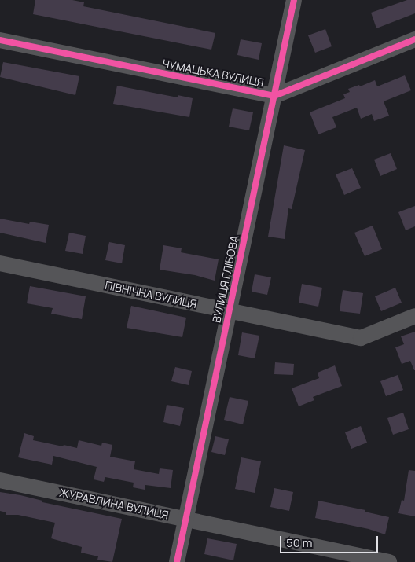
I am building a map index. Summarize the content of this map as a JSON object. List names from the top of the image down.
{
  "streets": {
    "street": [
      "ЧУМАЦЬКА ВУЛИЦЯ",
      "ВУЛИЦЯ ГЛІБОВА",
      "ПІВНІЧНА ВУЛИЦЯ",
      "ЖУРАВЛИНА ВУЛИЦЯ"
    ]
  },
  "crossings": [
    ["ЧУМАЦЬКА ВУЛИЦЯ", "ВУЛИЦЯ ГЛІБОВА"],
    ["ВУЛИЦЯ ГЛІБОВА", "ПІВНІЧНА ВУЛИЦЯ"],
    ["ВУЛИЦЯ ГЛІБОВА", "ЖУРАВЛИНА ВУЛИЦЯ"]
  ],
  "scale_bar": "50 m"
}
